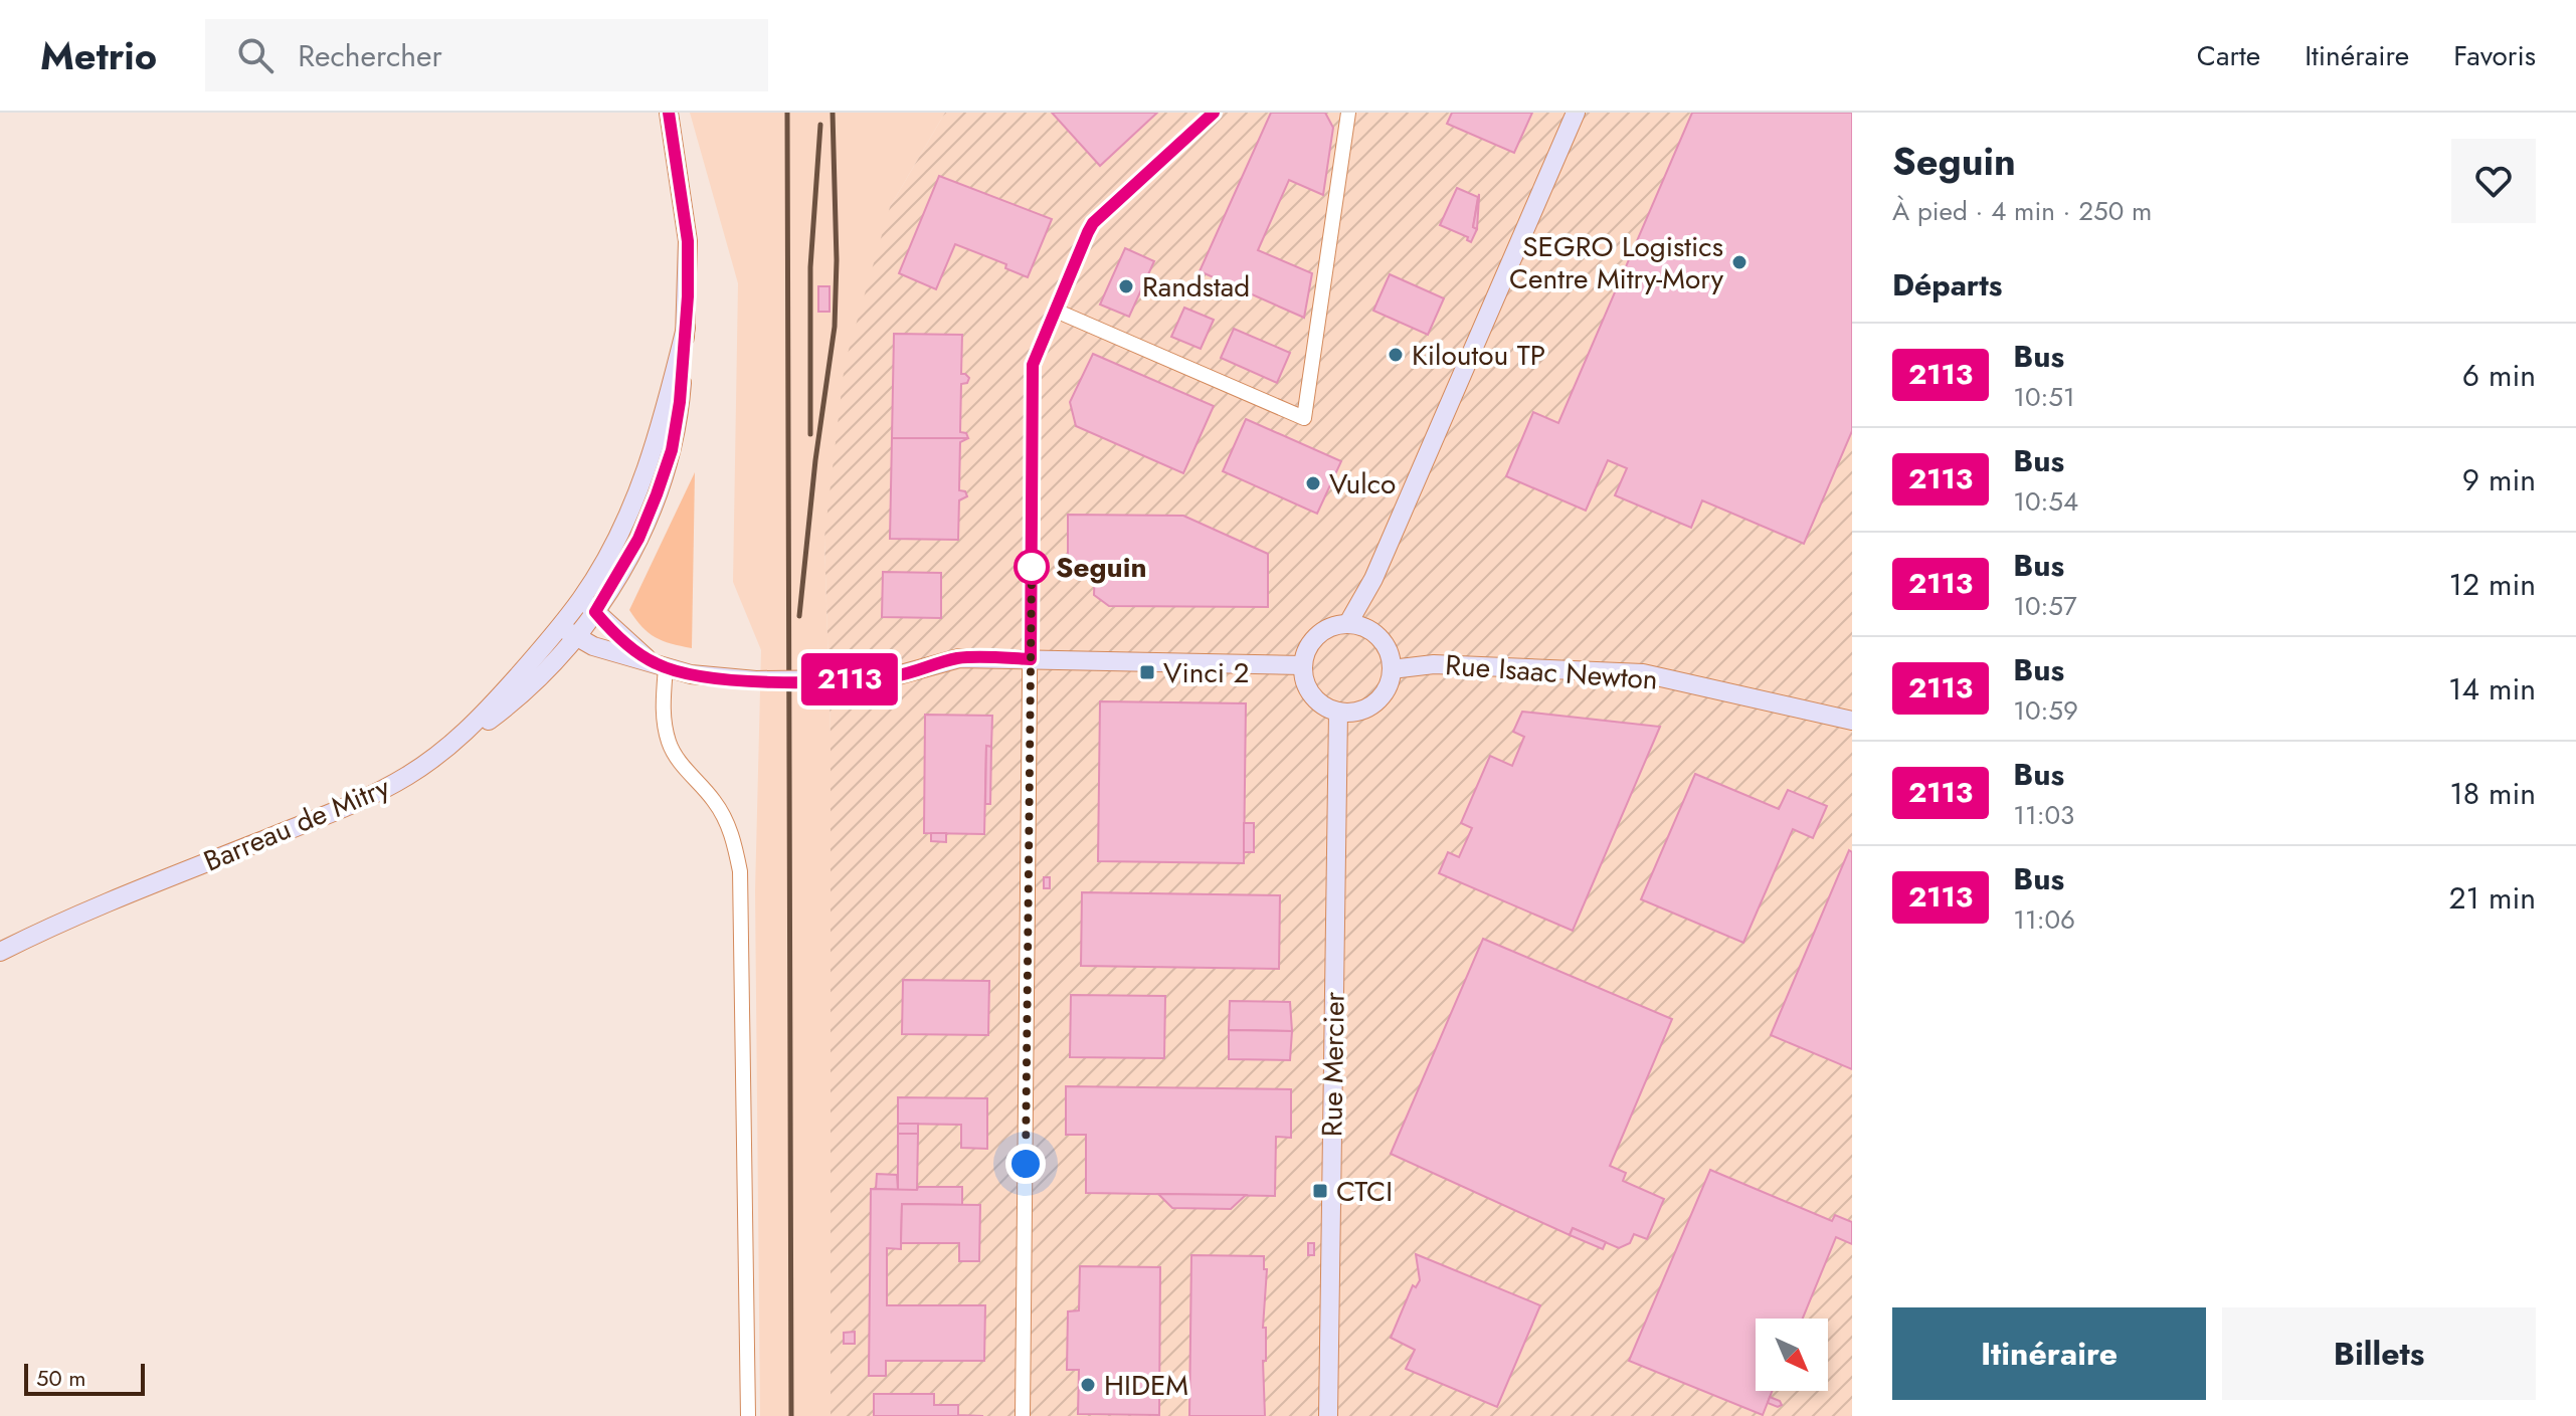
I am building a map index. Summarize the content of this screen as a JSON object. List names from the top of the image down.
{
  "streets": {
    "street": ["Rue Isaac Newton", "Barreau de Mitry", "Rue Mercier"]
  },
  "crossings": [
    ["Rue Isaac Newton", "Rue Mercier"]
  ],
  "places": {
    "other": [
      "SEGRO Logistics Centre Mitry-Mory",
      "Randstad",
      "Kiloutou TP",
      "Vulco",
      "Seguin",
      "HIDEM"
    ],
    "transit": ["Vinci 2", "CTCI"]
  },
  "lines": ["bus line 2113"],
  "scale_bar": "50 m",
  "north": "bottom right",
  "page": {
    "header": "Metrio",
    "search": "Rechercher",
    "nav": ["Carte", "Itinéraire", "Favoris"],
    "on_map": "2113",
    "heading": [
      ["Seguin", "À pied · 4 min · 250 m"],
      "Départs"
    ],
    "list": [
      {
        "mark": "2113",
        "name": "Bus",
        "note": "10:51",
        "value": "6 min"
      },
      {
        "mark": "2113",
        "name": "Bus",
        "note": "10:54",
        "value": "9 min"
      },
      {
        "mark": "2113",
        "name": "Bus",
        "note": "10:57",
        "value": "12 min"
      },
      {
        "mark": "2113",
        "name": "Bus",
        "note": "10:59",
        "value": "14 min"
      },
      {
        "mark": "2113",
        "name": "Bus",
        "note": "11:03",
        "value": "18 min"
      },
      {
        "mark": "2113",
        "name": "Bus",
        "note": "11:06",
        "value": "21 min"
      }
    ],
    "buttons": ["Itinéraire", "Billets"],
    "scale": "50 m"
  }
}
